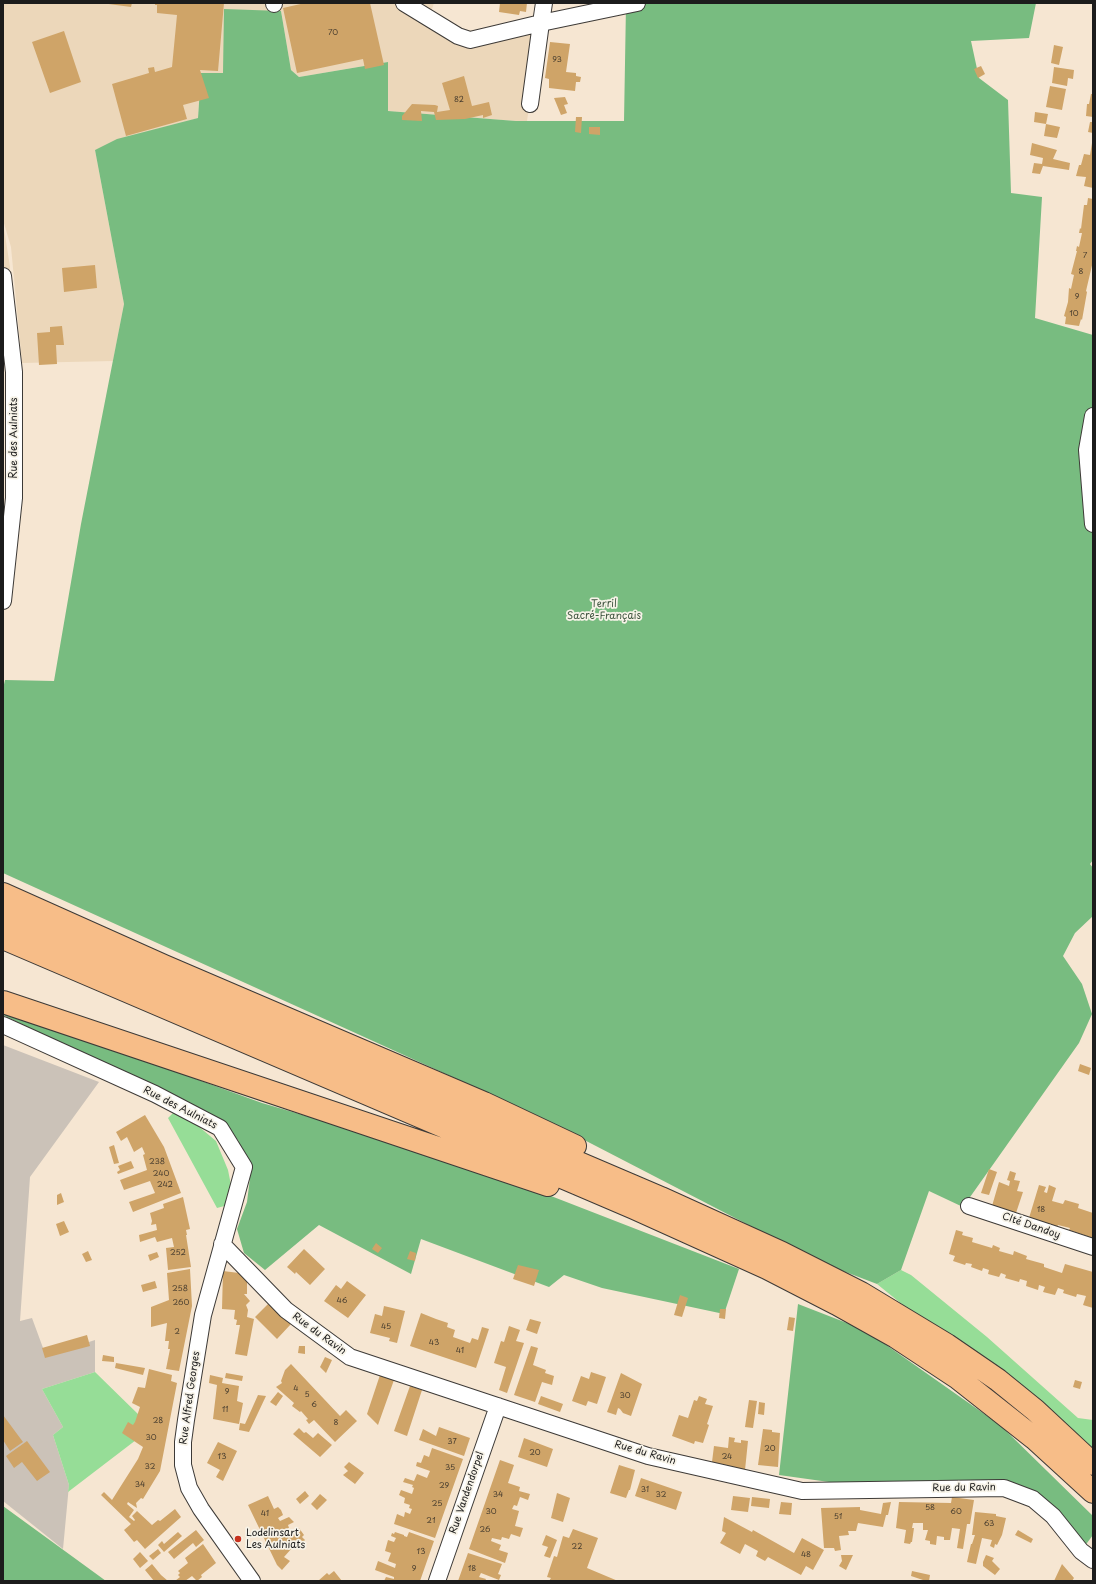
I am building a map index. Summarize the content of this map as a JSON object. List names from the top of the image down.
{
  "streets": {
    "street": [
      "Rue des Aulniats",
      "CIté Dandoy",
      "Rue du Ravin",
      "Rue Alfred Georges",
      "Rue Vandendorpel"
    ]
  },
  "crossings": [
    ["Rue des Aulniats", "Rue du Ravin"],
    ["Rue des Aulniats", "Rue Alfred Georges"],
    ["Rue du Ravin", "Rue Vandendorpel"]
  ],
  "parks": ["Terril Sacré-Français"],
  "places": ["Lodelinsart Les Aulniats"],
  "house_numbers": [
    "70",
    "93",
    "82",
    "7",
    "8",
    "9",
    "10",
    "238",
    "240",
    "242",
    "18",
    "252",
    "258",
    "46",
    "260",
    "45",
    "2",
    "43",
    "41",
    "4",
    "9",
    "5",
    "30",
    "6",
    "11",
    "28",
    "8",
    "30",
    "37",
    "20",
    "20",
    "13",
    "24",
    "32",
    "35",
    "34",
    "29",
    "31",
    "34",
    "32",
    "25",
    "58",
    "30",
    "60",
    "41",
    "51",
    "21",
    "63",
    "26",
    "22",
    "13",
    "48",
    "9",
    "18"
  ]
}
